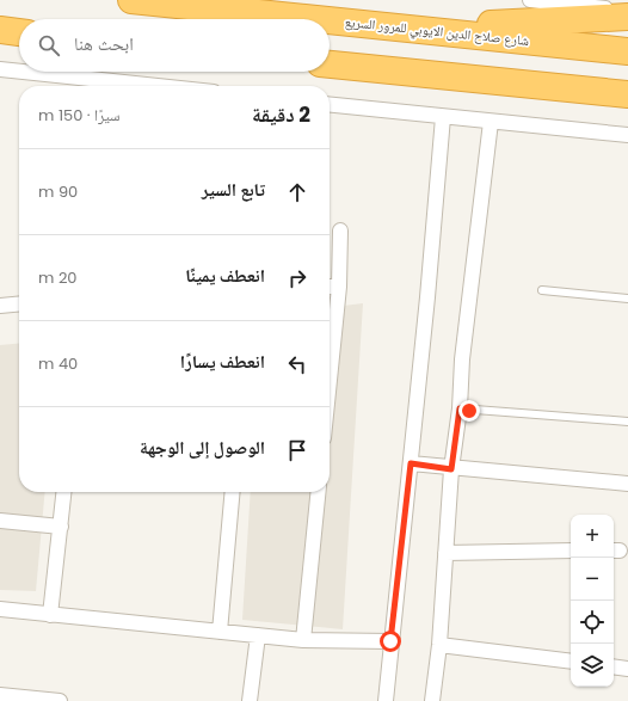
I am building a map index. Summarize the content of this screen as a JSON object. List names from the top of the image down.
{
  "streets": {
    "highway": ["شارع صلاح الدين الايوبي للمرور السريع"]
  },
  "page": {
    "search": "ابحث هنا",
    "heading": ["2 دقيقة", "سيرًا · 150 m"],
    "list": [
      ["تابع السير", "90 m"],
      ["انعطف يمينًا", "20 m"],
      ["انعطف يسارًا", "40 m"],
      "الوصول إلى الوجهة"
    ],
    "map_buttons": ["+", "−"]
  }
}
